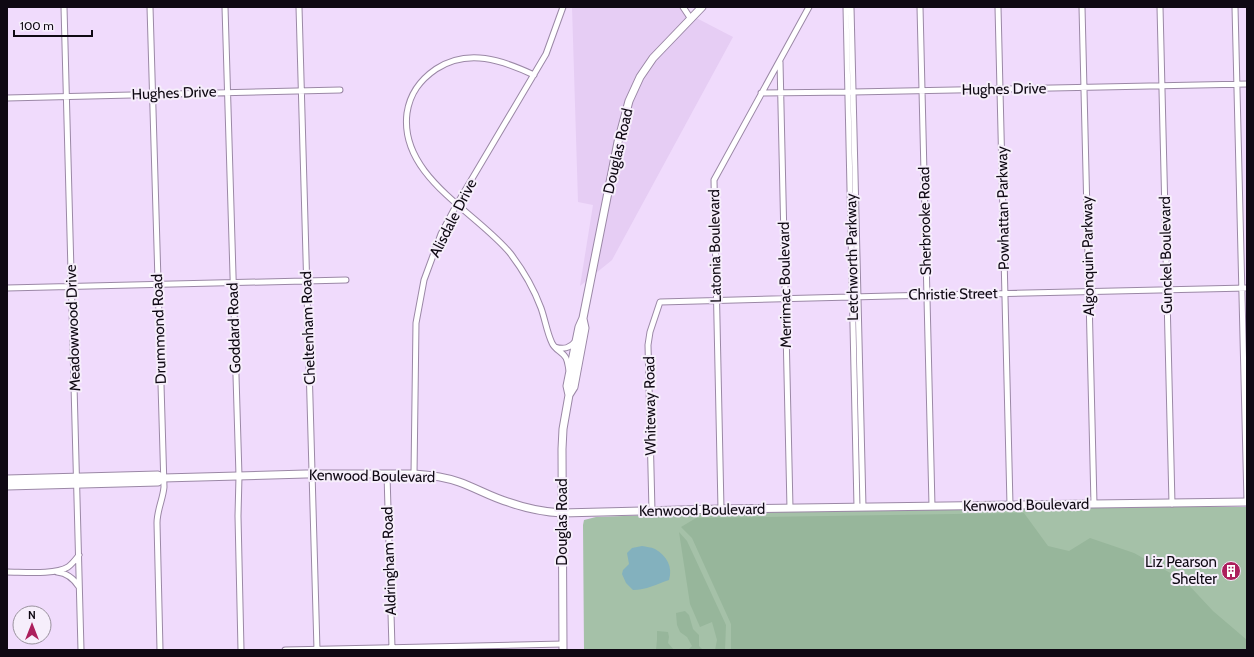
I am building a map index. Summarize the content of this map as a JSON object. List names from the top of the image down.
{
  "streets": {
    "street": [
      "Hughes Drive",
      "Douglas Road",
      "Powhattan Parkway",
      "Alisdale Drive",
      "Sherbrooke Road",
      "Latonia Boulevard",
      "Gunckel Boulevard",
      "Algonquin Parkway",
      "Letchworth Parkway",
      "Merrimac Boulevard",
      "Christie Street",
      "Meadowwood Drive",
      "Goddard Road",
      "Cheltenham Road",
      "Drummond Road",
      "Whiteway Road",
      "Kenwood Boulevard",
      "Aldringham Road"
    ]
  },
  "crossings": [
    ["Hughes Drive", "Powhattan Parkway"],
    ["Hughes Drive", "Sherbrooke Road"],
    ["Hughes Drive", "Latonia Boulevard"],
    ["Hughes Drive", "Gunckel Boulevard"],
    ["Hughes Drive", "Algonquin Parkway"],
    ["Hughes Drive", "Letchworth Parkway"],
    ["Hughes Drive", "Merrimac Boulevard"],
    ["Hughes Drive", "Meadowwood Drive"],
    ["Hughes Drive", "Goddard Road"],
    ["Hughes Drive", "Cheltenham Road"],
    ["Hughes Drive", "Drummond Road"],
    ["Douglas Road", "Kenwood Boulevard"],
    ["Powhattan Parkway", "Christie Street"],
    ["Powhattan Parkway", "Kenwood Boulevard"],
    ["Alisdale Drive", "Kenwood Boulevard"],
    ["Sherbrooke Road", "Christie Street"],
    ["Sherbrooke Road", "Kenwood Boulevard"],
    ["Latonia Boulevard", "Merrimac Boulevard"],
    ["Latonia Boulevard", "Christie Street"],
    ["Latonia Boulevard", "Kenwood Boulevard"],
    ["Gunckel Boulevard", "Christie Street"],
    ["Gunckel Boulevard", "Kenwood Boulevard"],
    ["Algonquin Parkway", "Christie Street"],
    ["Algonquin Parkway", "Kenwood Boulevard"],
    ["Letchworth Parkway", "Christie Street"],
    ["Letchworth Parkway", "Kenwood Boulevard"],
    ["Merrimac Boulevard", "Christie Street"],
    ["Merrimac Boulevard", "Kenwood Boulevard"],
    ["Christie Street", "Whiteway Road"],
    ["Meadowwood Drive", "Kenwood Boulevard"],
    ["Goddard Road", "Kenwood Boulevard"],
    ["Cheltenham Road", "Kenwood Boulevard"],
    ["Drummond Road", "Kenwood Boulevard"],
    ["Whiteway Road", "Kenwood Boulevard"],
    ["Kenwood Boulevard", "Aldringham Road"]
  ],
  "places": {
    "building": ["Liz Pearson Shelter"]
  },
  "scale_bar": "100 m",
  "north": "top"
}
